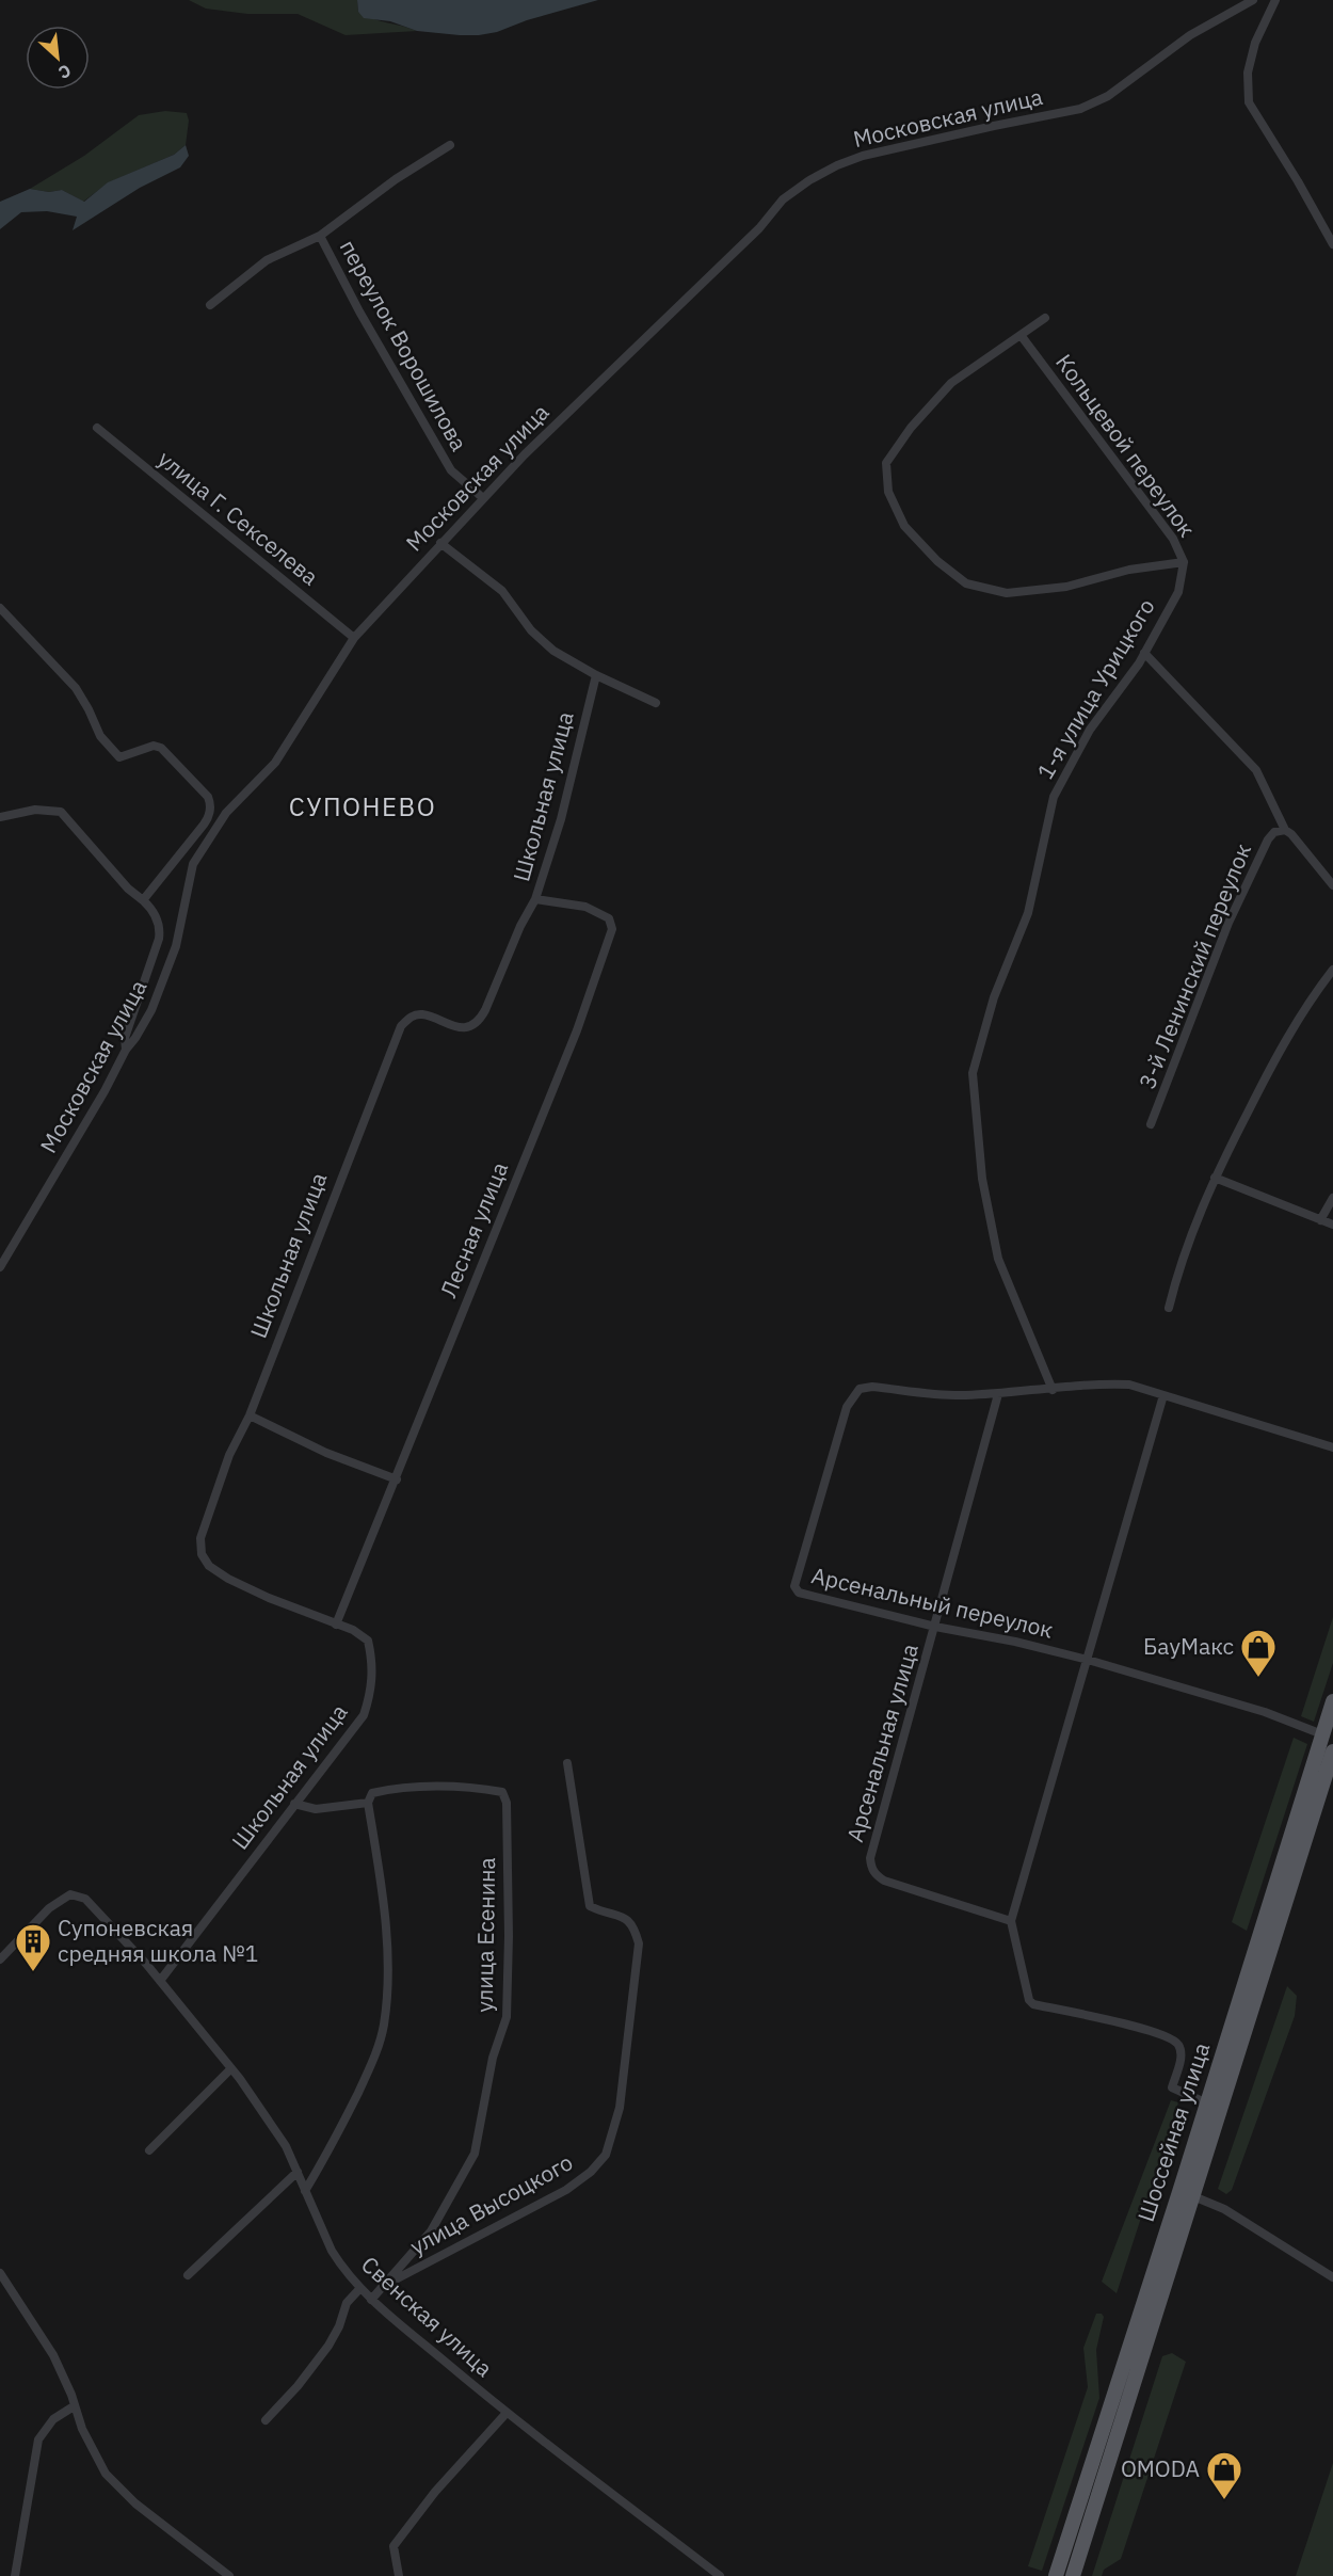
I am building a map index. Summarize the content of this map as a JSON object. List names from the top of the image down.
{
  "streets": {
    "main road": ["Шоссейная улица"],
    "street": [
      "Московская улица",
      "переулок Ворошилова",
      "Кольцевой переулок",
      "улица Г. Секселева",
      "1-я улица Урицкого",
      "Школьная улица",
      "3-й Ленинский переулок",
      "Лесная улица",
      "Арсенальный переулок",
      "Арсенальная улица",
      "улица Есенина",
      "улица Высоцкого",
      "Свенская улица"
    ]
  },
  "crossings": [
    ["Московская улица", "переулок Ворошилова"],
    ["Московская улица", "улица Г. Секселева"],
    ["Кольцевой переулок", "1-я улица Урицкого"],
    ["1-я улица Урицкого", "Арсенальный переулок"],
    ["Школьная улица", "Лесная улица"],
    ["Школьная улица", "Свенская улица"],
    ["Арсенальный переулок", "Арсенальная улица"],
    ["Арсенальный переулок", "Шоссейная улица"],
    ["улица Есенина", "улица Высоцкого"],
    ["улица Есенина", "Свенская улица"]
  ],
  "districts": ["СУПОНЕВО"],
  "places": {
    "shop": ["БауМакс", "OMODA"],
    "building": ["Супоневская средняя школа №1"]
  },
  "north": "bottom right"
}
